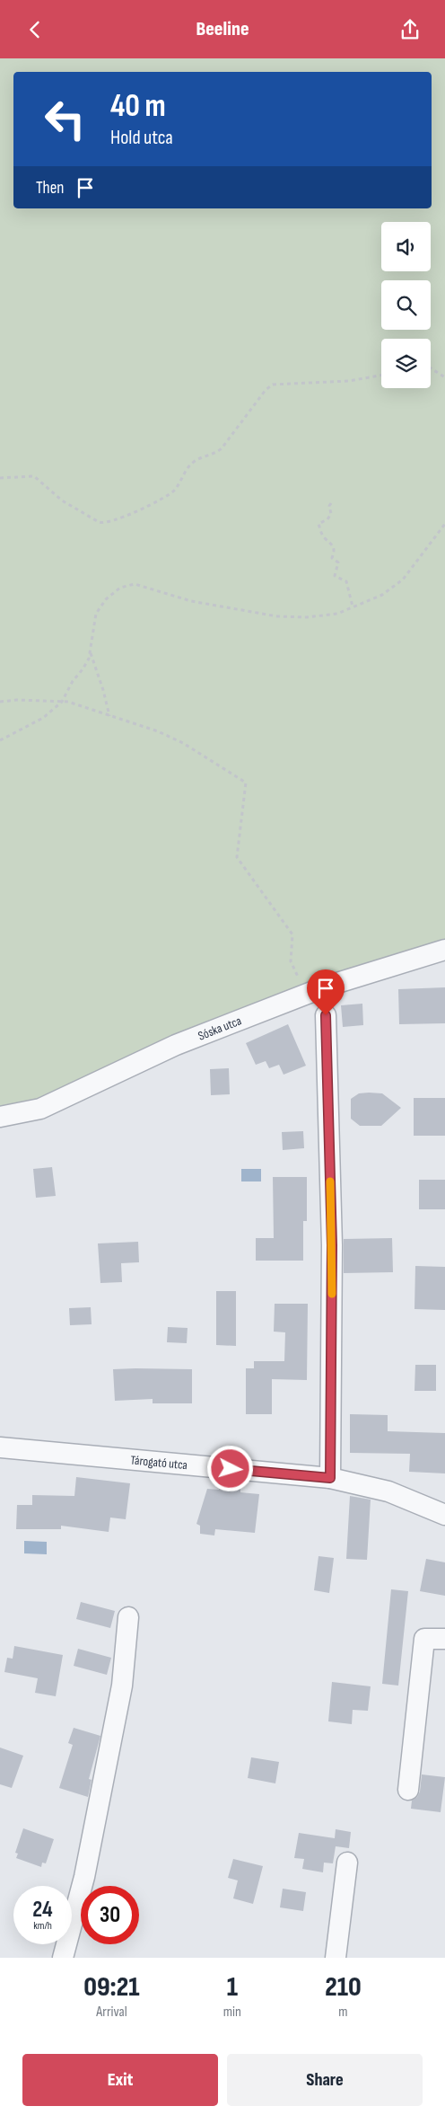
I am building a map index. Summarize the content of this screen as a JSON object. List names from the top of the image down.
{
  "streets": {
    "street": ["Sóska utca", "Tárogató utca"]
  },
  "page": {
    "header": "Beeline",
    "turn": ["40 m", "Hold utca"],
    "then": "Then",
    "speed": "24 km/h",
    "limit": "30",
    "eta": [
      "09:21",
      "Arrival",
      "1",
      "min",
      "210",
      "m"
    ],
    "buttons": ["Exit", "Share"]
  }
}
